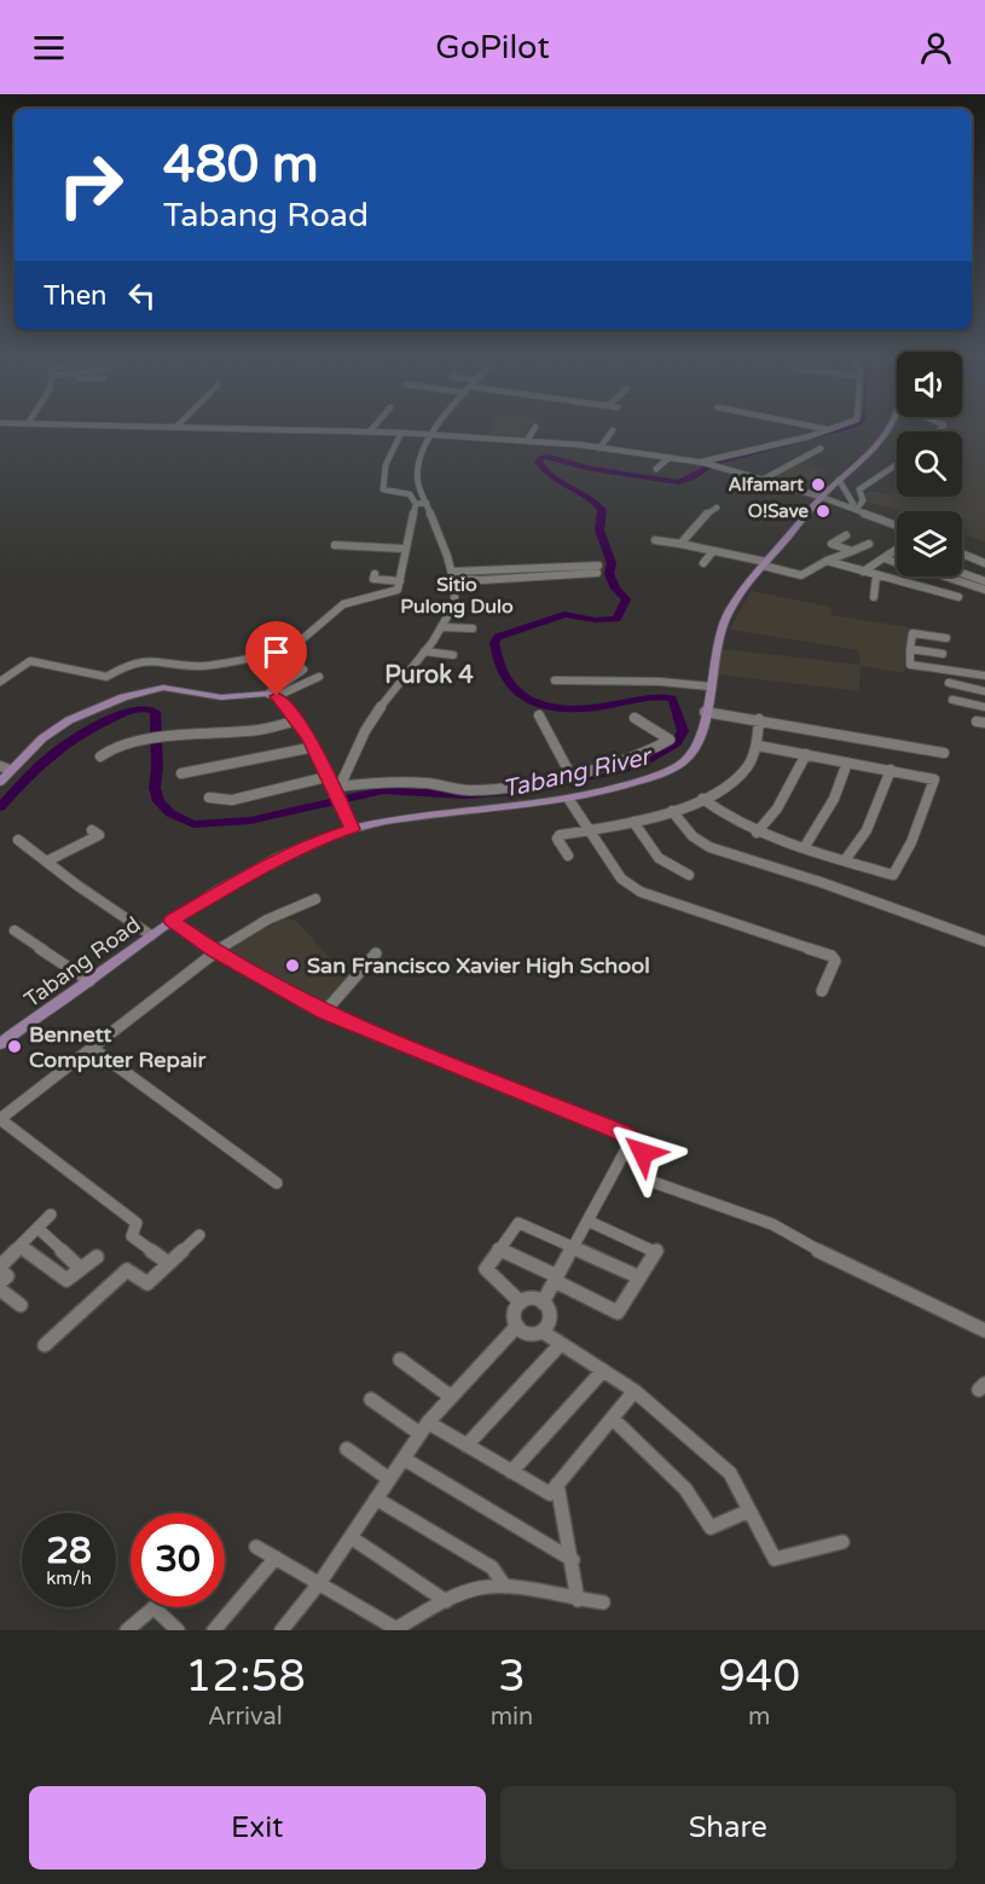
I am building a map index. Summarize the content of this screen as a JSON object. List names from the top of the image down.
{
  "streets": {
    "main road": ["Tabang Road"]
  },
  "districts": ["Sitio Pulong Dulo", "Purok 4"],
  "water": ["Tabang River"],
  "places": [
    "Alfamart",
    "O!Save",
    "San Francisco Xavier High School",
    "Bennett Computer Repair"
  ],
  "page": {
    "header": "GoPilot",
    "turn": ["480 m", "Tabang Road"],
    "then": "Then",
    "speed": "28 km/h",
    "limit": "30",
    "eta": [
      "12:58",
      "Arrival",
      "3",
      "min",
      "940",
      "m"
    ],
    "buttons": ["Exit", "Share"]
  }
}
